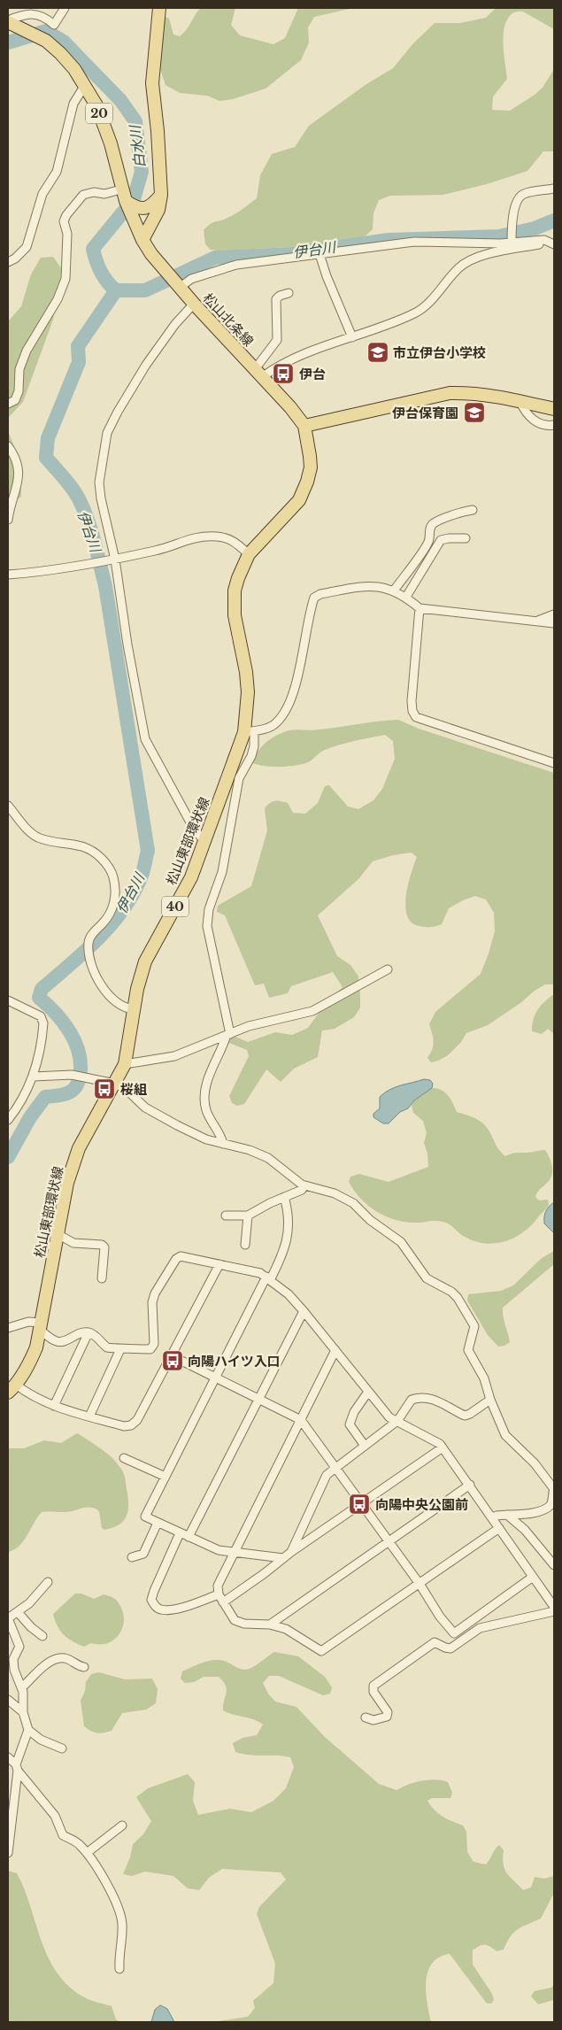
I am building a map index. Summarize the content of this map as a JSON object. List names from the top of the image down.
{
  "streets": {
    "main road": [
      "20",
      "松山北条線",
      "松山東部環状線",
      "40"
    ]
  },
  "crossings": [
    ["松山北条線", "松山東部環状線"]
  ],
  "water": ["白水川", "伊台川"],
  "places": {
    "school or university": ["市立伊台小学校", "伊台保育園"],
    "bus stop": [
      "伊台",
      "桜組",
      "向陽ハイツ入口",
      "向陽中央公園前"
    ]
  }
}
